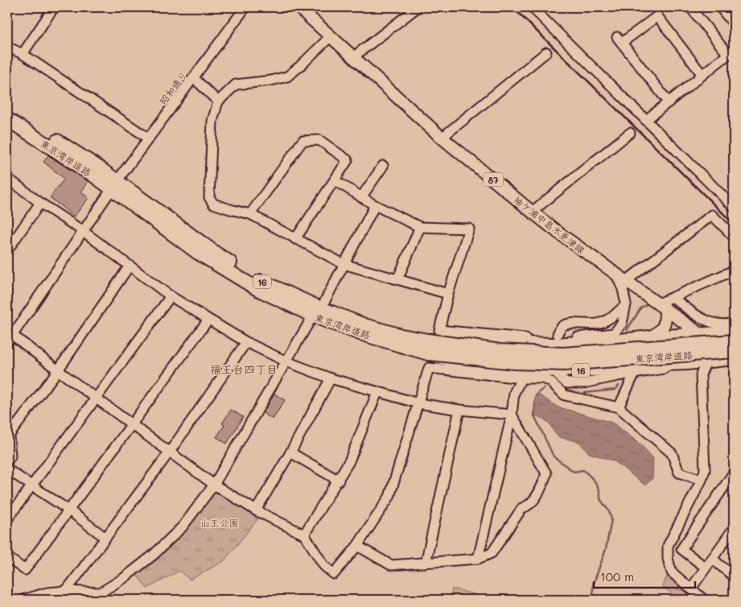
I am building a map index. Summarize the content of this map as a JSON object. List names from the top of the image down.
{
  "streets": {
    "highway": ["東京湾岸道路", "16"],
    "main road": ["87", "袖ケ浦中島木更津線"],
    "street": ["昭和通り"]
  },
  "crossings": [
    ["昭和通り", "東京湾岸道路"],
    ["東京湾岸道路", "16"],
    ["87", "袖ケ浦中島木更津線"],
    ["87", "16"],
    ["袖ケ浦中島木更津線", "16"]
  ],
  "districts": ["福王台四丁目"],
  "parks": ["山王公園"],
  "scale_bar": "100 m"
}
